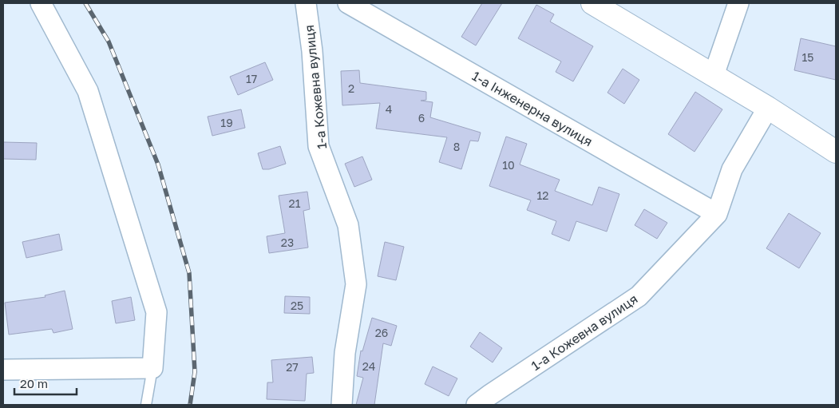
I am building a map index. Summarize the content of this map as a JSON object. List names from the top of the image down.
{
  "streets": {
    "street": ["1-а Кожевна вулиця", "1-а Інженерна вулиця"]
  },
  "crossings": [
    ["1-а Кожевна вулиця", "1-а Інженерна вулиця"]
  ],
  "house_numbers": [
    "15",
    "17",
    "2",
    "4",
    "6",
    "19",
    "8",
    "10",
    "12",
    "21",
    "23",
    "25",
    "26",
    "24",
    "27"
  ],
  "scale_bar": "20 m"
}
